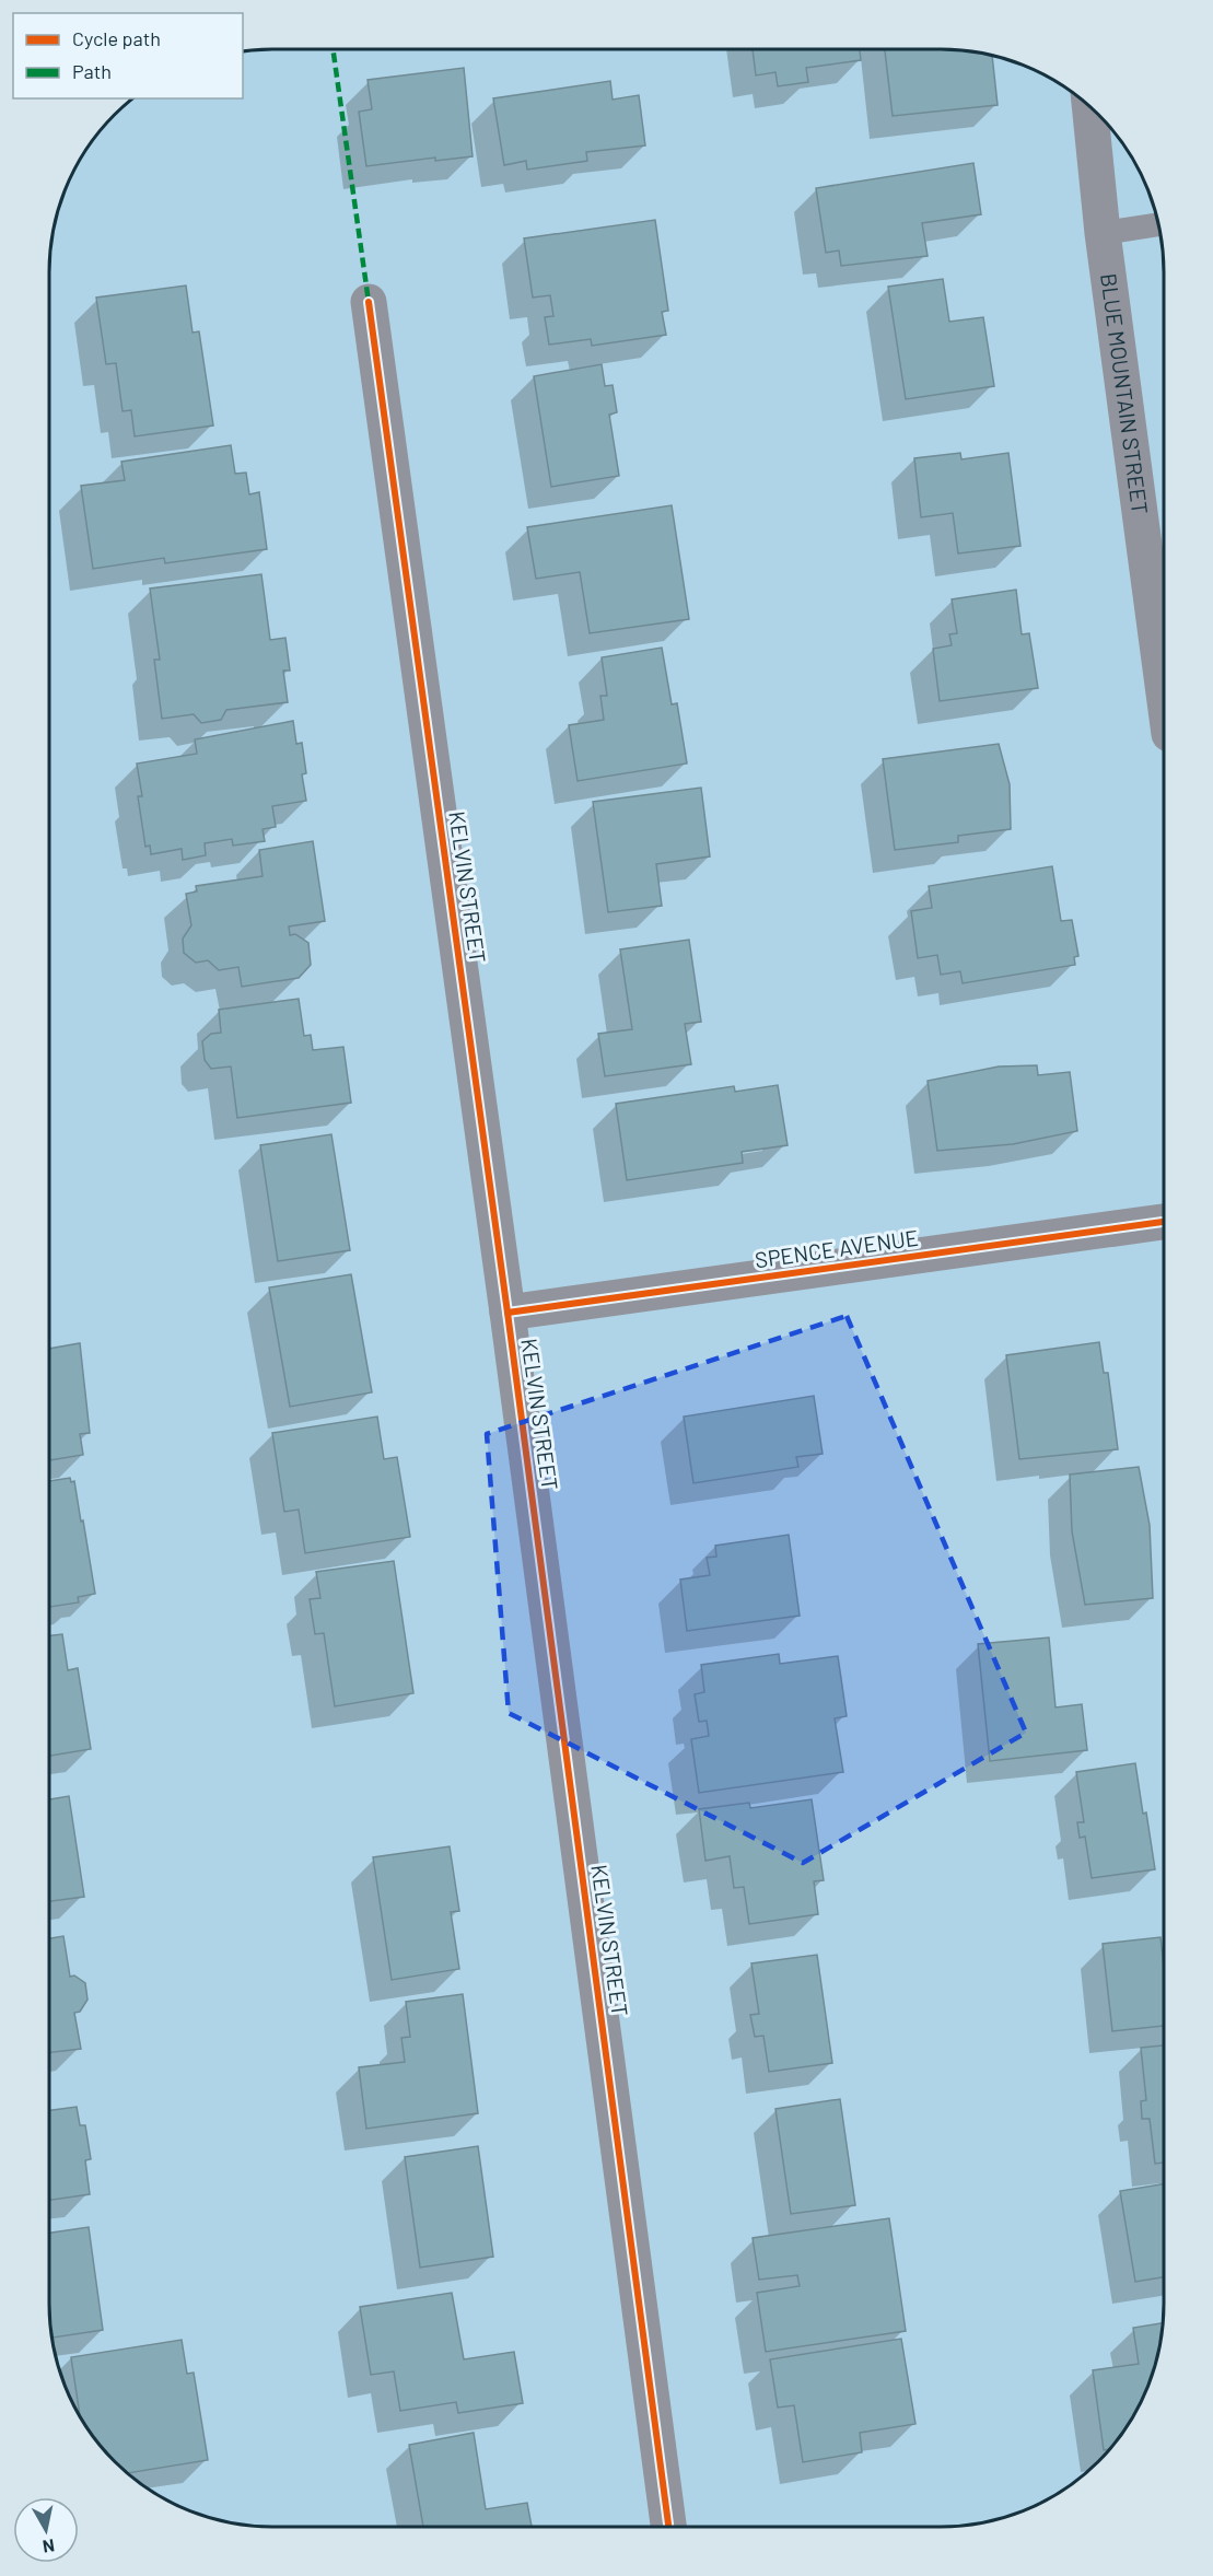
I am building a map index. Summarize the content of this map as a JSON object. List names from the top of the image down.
{
  "streets": {
    "street": ["BLUE MOUNTAIN STREET", "KELVIN STREET", "SPENCE AVENUE"]
  },
  "crossings": [
    ["KELVIN STREET", "SPENCE AVENUE"]
  ],
  "legend": ["Cycle path", "Path"],
  "north": "bottom"
}
